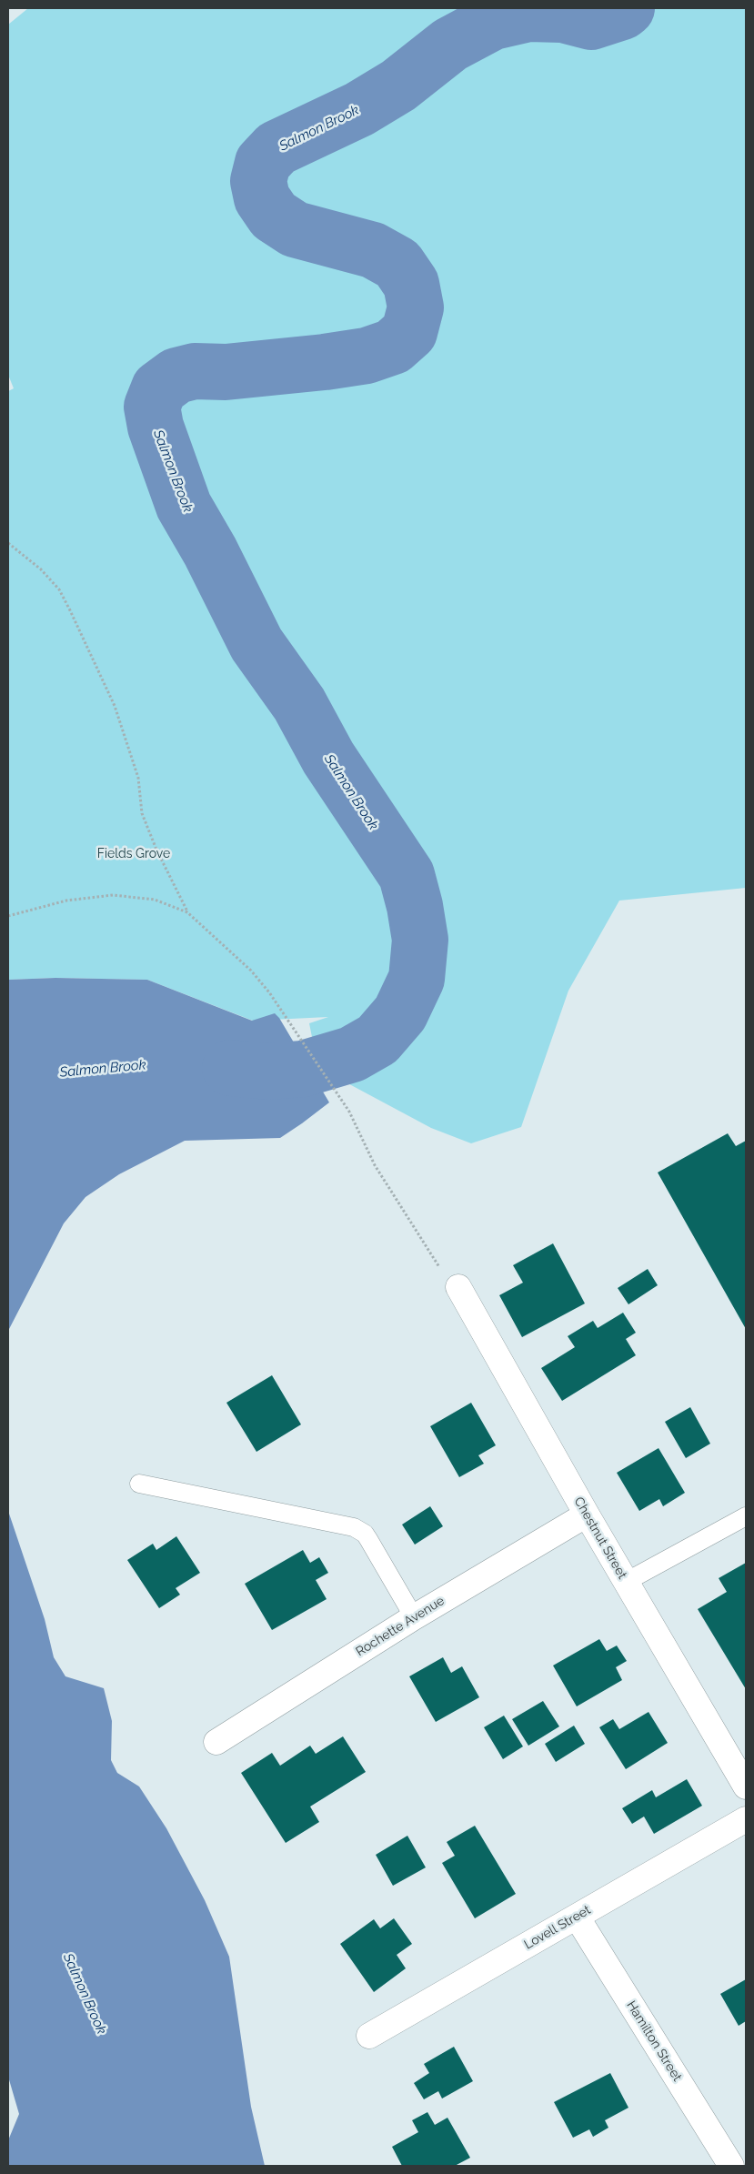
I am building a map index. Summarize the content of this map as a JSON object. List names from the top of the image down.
{
  "streets": {
    "street": [
      "Chestnut Street",
      "Rochette Avenue",
      "Lovell Street",
      "Hamilton Street"
    ]
  },
  "crossings": [
    ["Chestnut Street", "Rochette Avenue"],
    ["Lovell Street", "Hamilton Street"]
  ],
  "water": ["Salmon Brook"],
  "parks": ["Fields Grove"]
}
